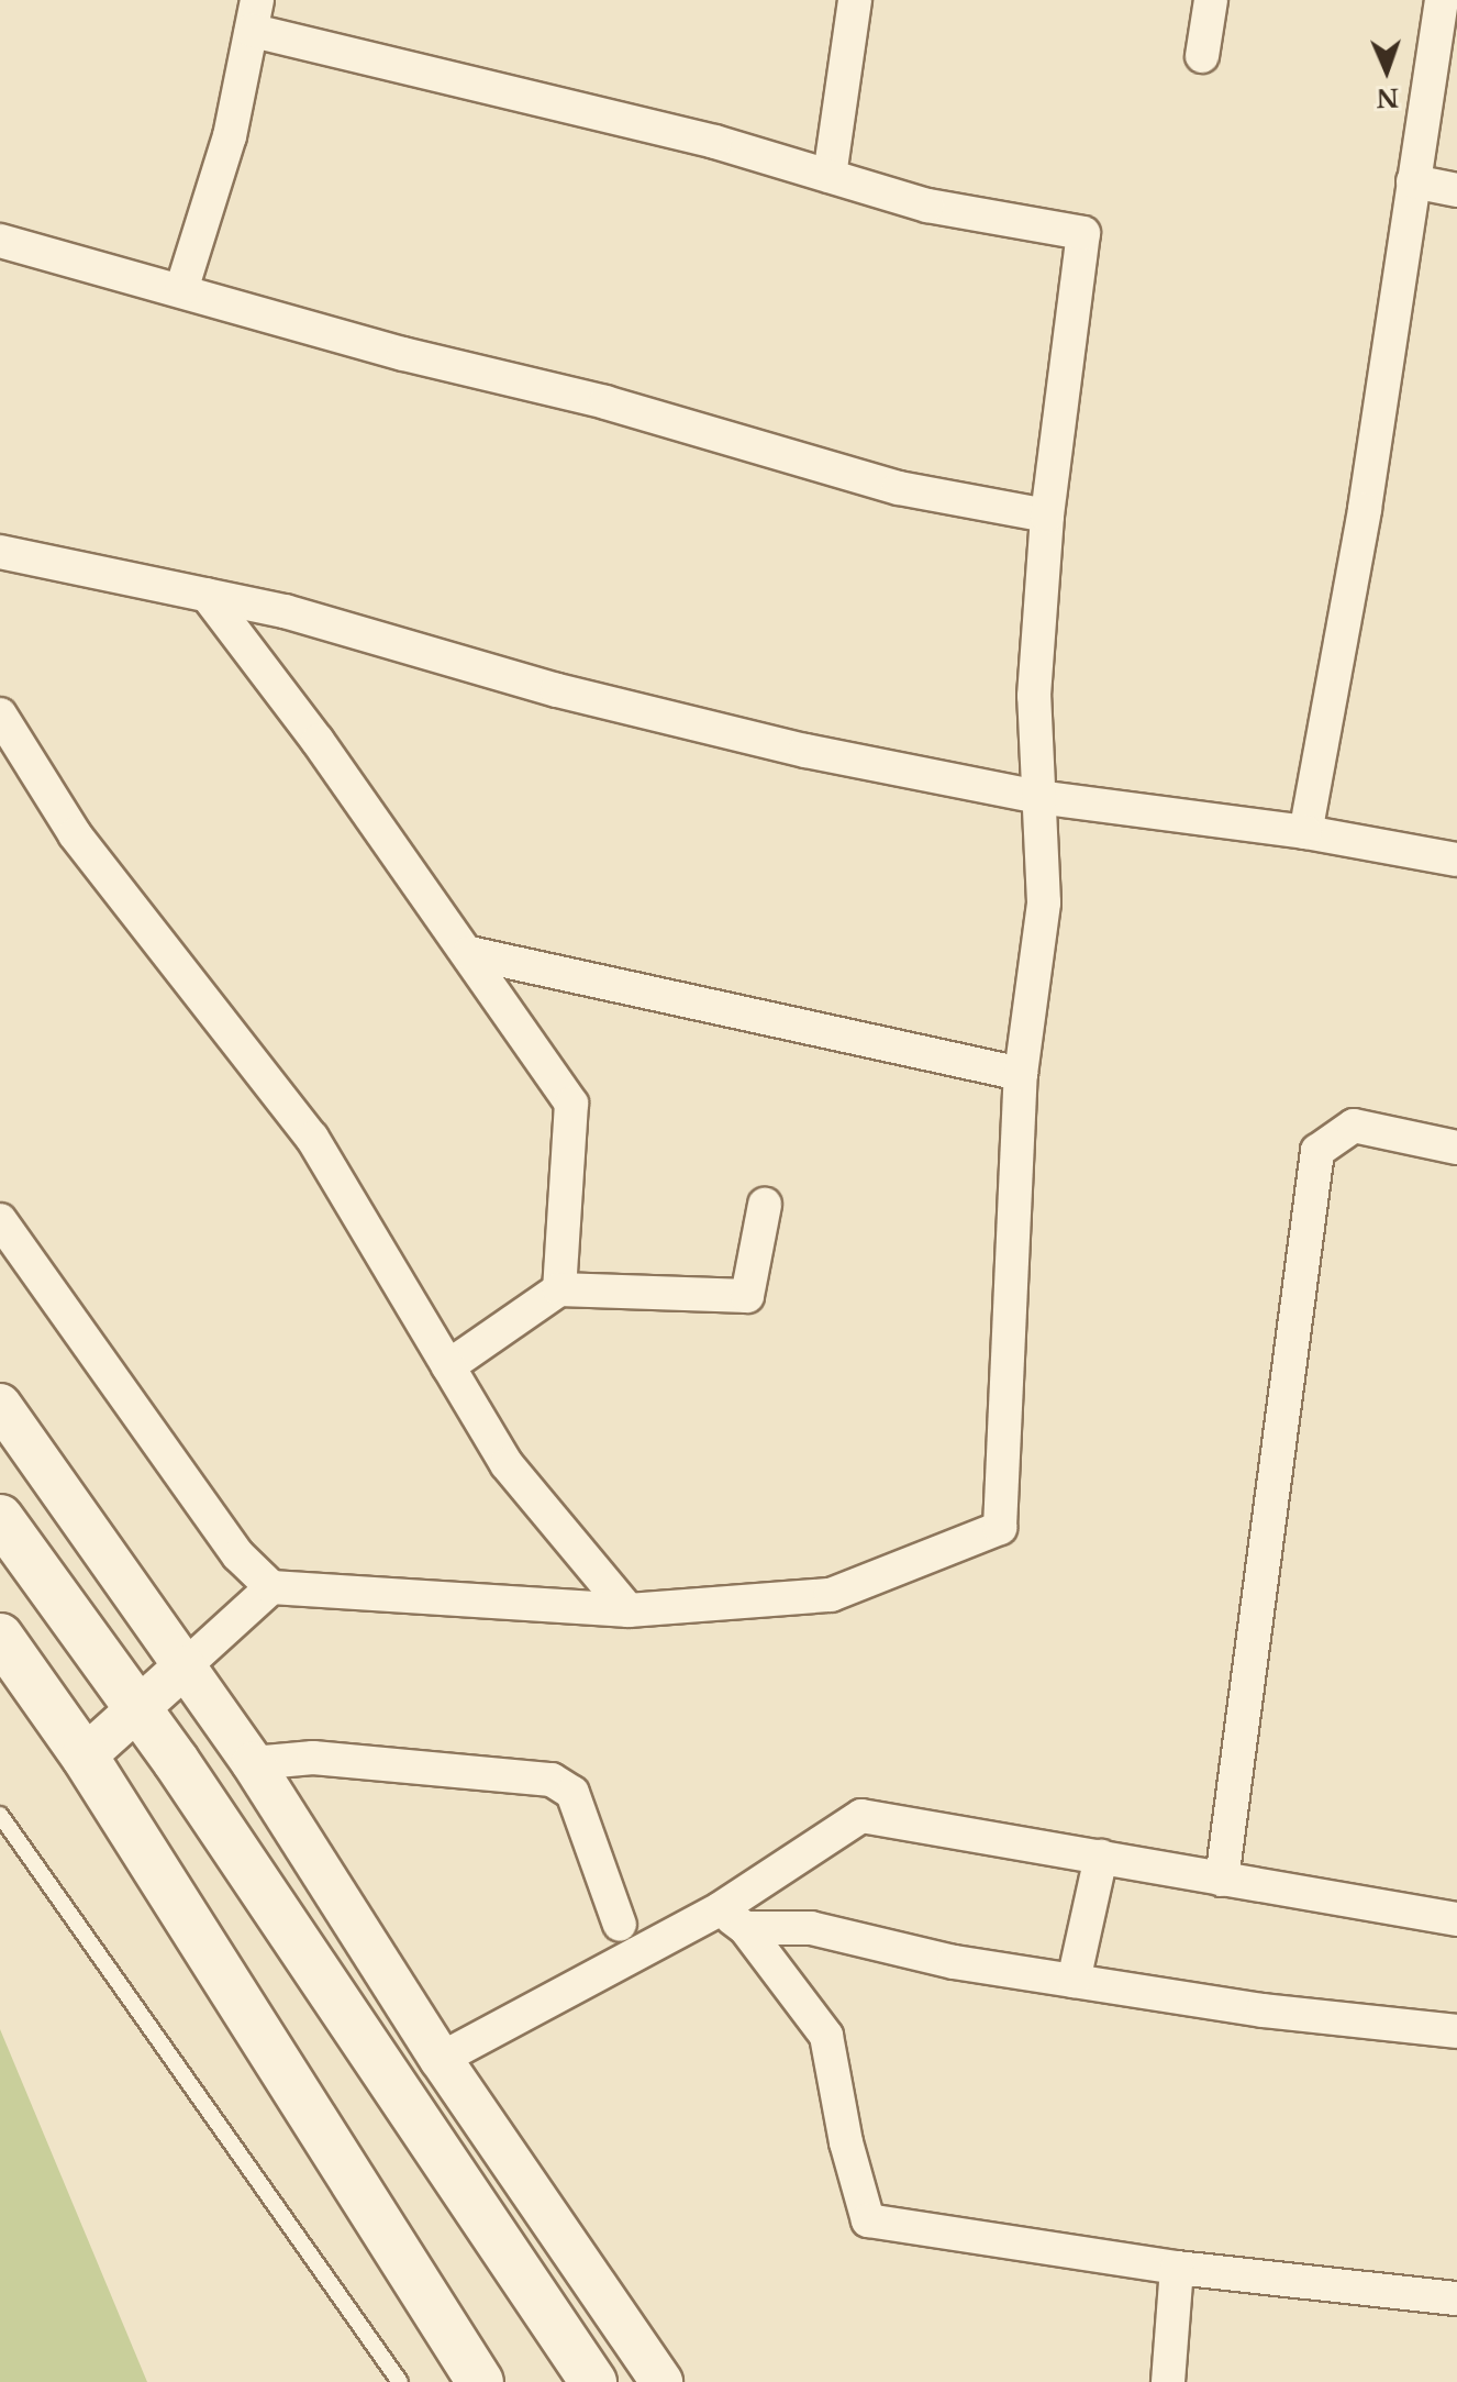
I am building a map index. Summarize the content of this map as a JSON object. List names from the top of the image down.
{
  "north": "bottom"
}
